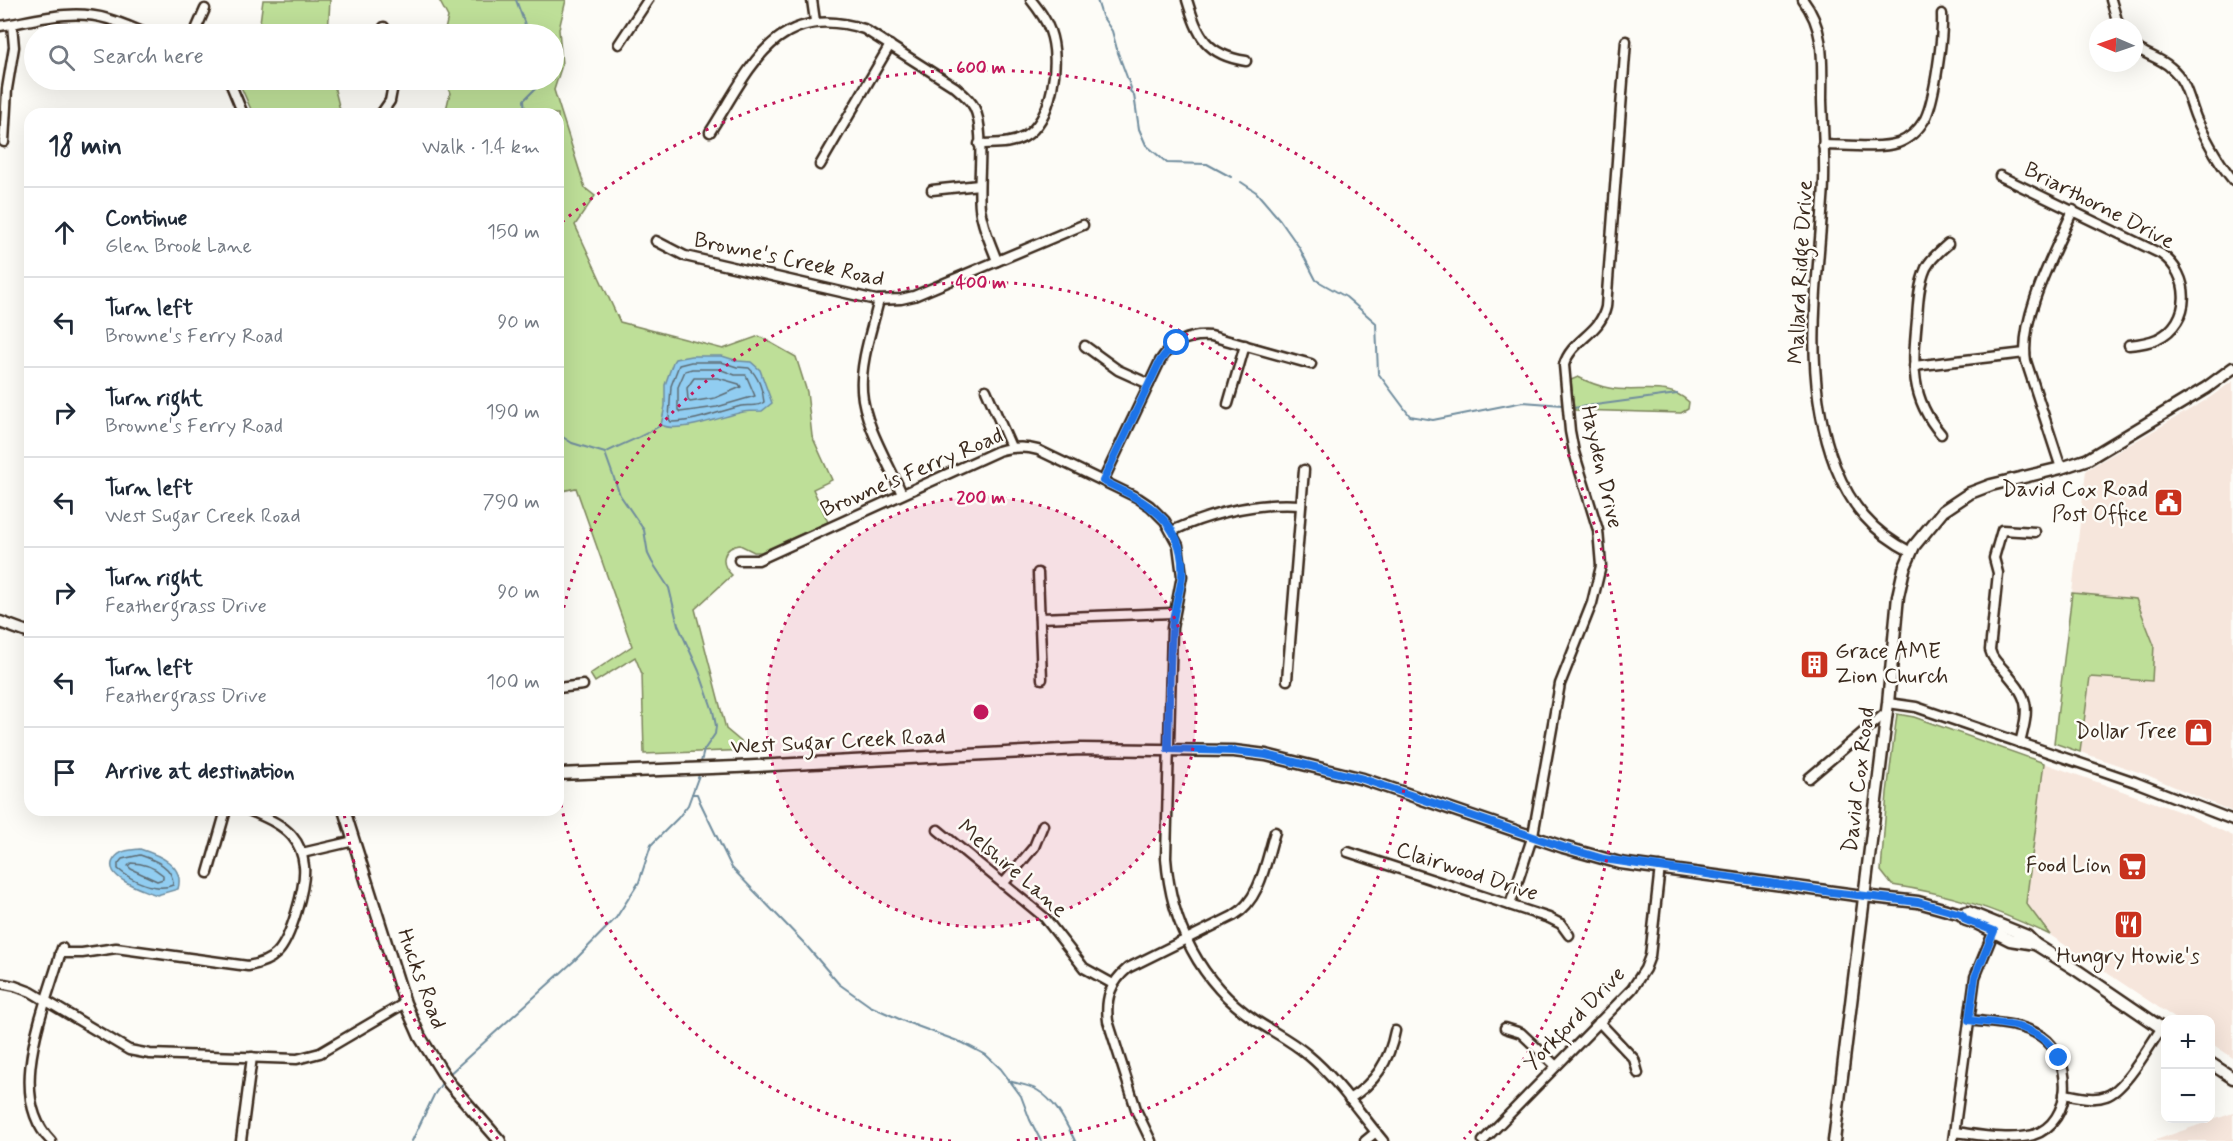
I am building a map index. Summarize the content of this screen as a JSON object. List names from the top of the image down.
{
  "streets": {
    "main road": ["West Sugar Creek Road", "David Cox Road", "Hucks Road"],
    "street": [
      "Briarthorne Drive",
      "Browne's Creek Road",
      "Mallard Ridge Drive",
      "Hayden Drive",
      "Browne's Ferry Road",
      "Melshire Lane",
      "Clairwood Drive",
      "Yorkford Drive"
    ]
  },
  "crossings": [
    ["Mallard Ridge Drive", "David Cox Road"],
    ["Hayden Drive", "West Sugar Creek Road"],
    ["Hayden Drive", "Clairwood Drive"],
    ["Browne's Ferry Road", "West Sugar Creek Road"],
    ["West Sugar Creek Road", "David Cox Road"],
    ["West Sugar Creek Road", "Yorkford Drive"]
  ],
  "places": {
    "public building": ["David Cox Road Post Office"],
    "building": ["Grace AME Zion Church"],
    "shop": ["Dollar Tree"],
    "supermarket": ["Food Lion"],
    "restaurant": ["Hungry Howie's"]
  },
  "north": "left",
  "page": {
    "search": "Search here",
    "heading": ["18 min", "Walk · 1.4 km"],
    "list": [
      ["Continue", "Glen Brook Lane", "150 m"],
      ["Turn left", "Browne's Ferry Road", "90 m"],
      ["Turn right", "Browne's Ferry Road", "190 m"],
      ["Turn left", "West Sugar Creek Road", "790 m"],
      ["Turn right", "Feathergrass Drive", "90 m"],
      ["Turn left", "Feathergrass Drive", "100 m"],
      "Arrive at destination"
    ],
    "map_buttons": ["+", "−"]
  },
  "rings": ["600 m", "400 m", "200 m"]
}
